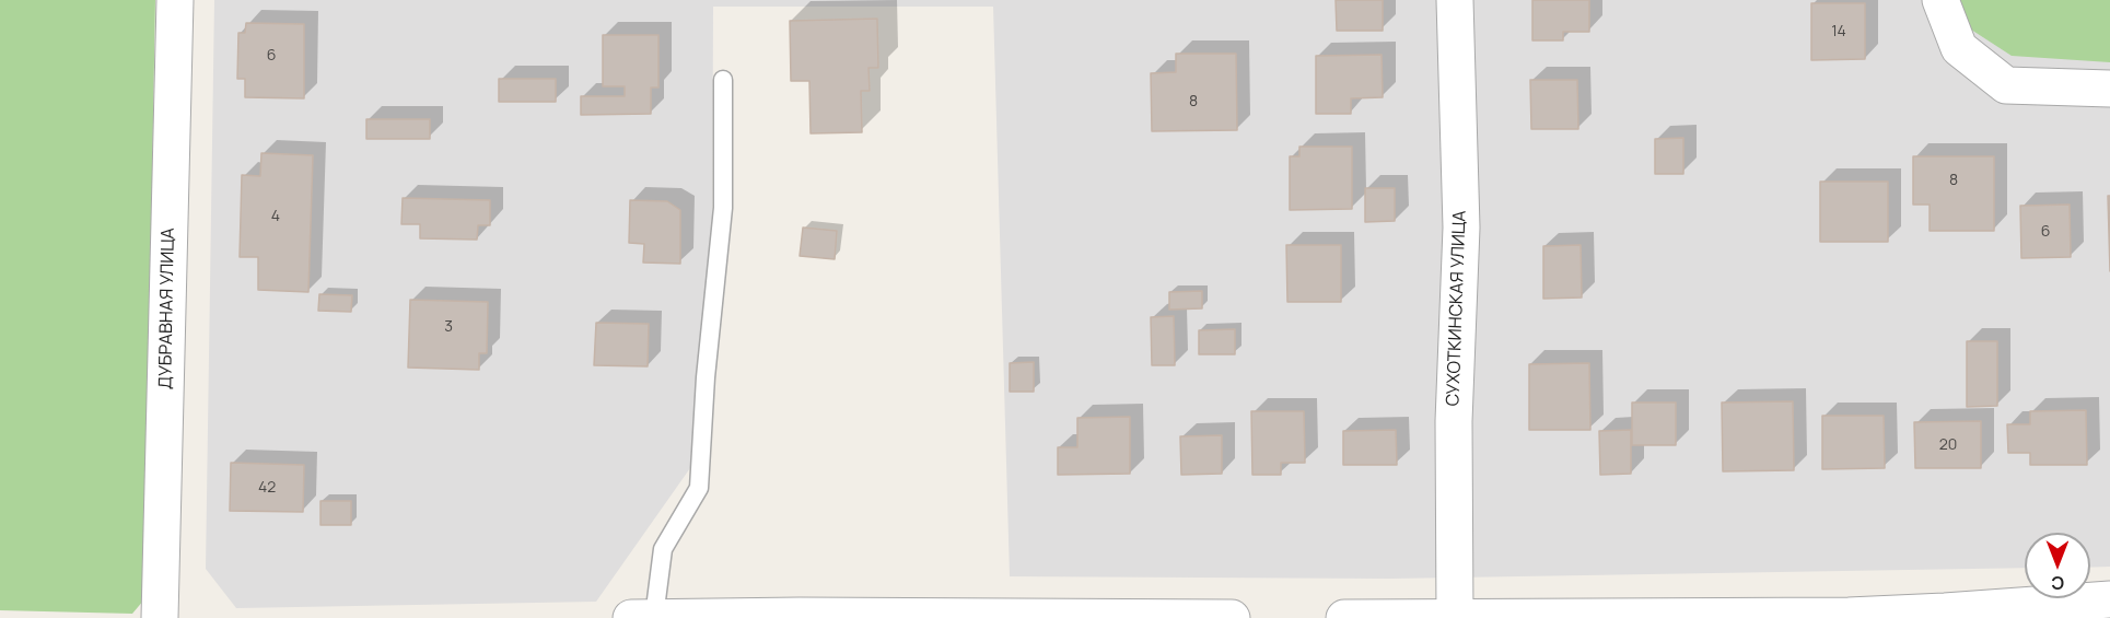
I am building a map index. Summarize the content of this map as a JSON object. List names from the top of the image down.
{
  "streets": {
    "street": ["ДУБРАВНАЯ УЛИЦА", "СУХОТКИНСКАЯ УЛИЦА"]
  },
  "house_numbers": [
    "14",
    "6",
    "8",
    "8",
    "4",
    "6",
    "3",
    "20",
    "42"
  ],
  "north": "bottom"
}
